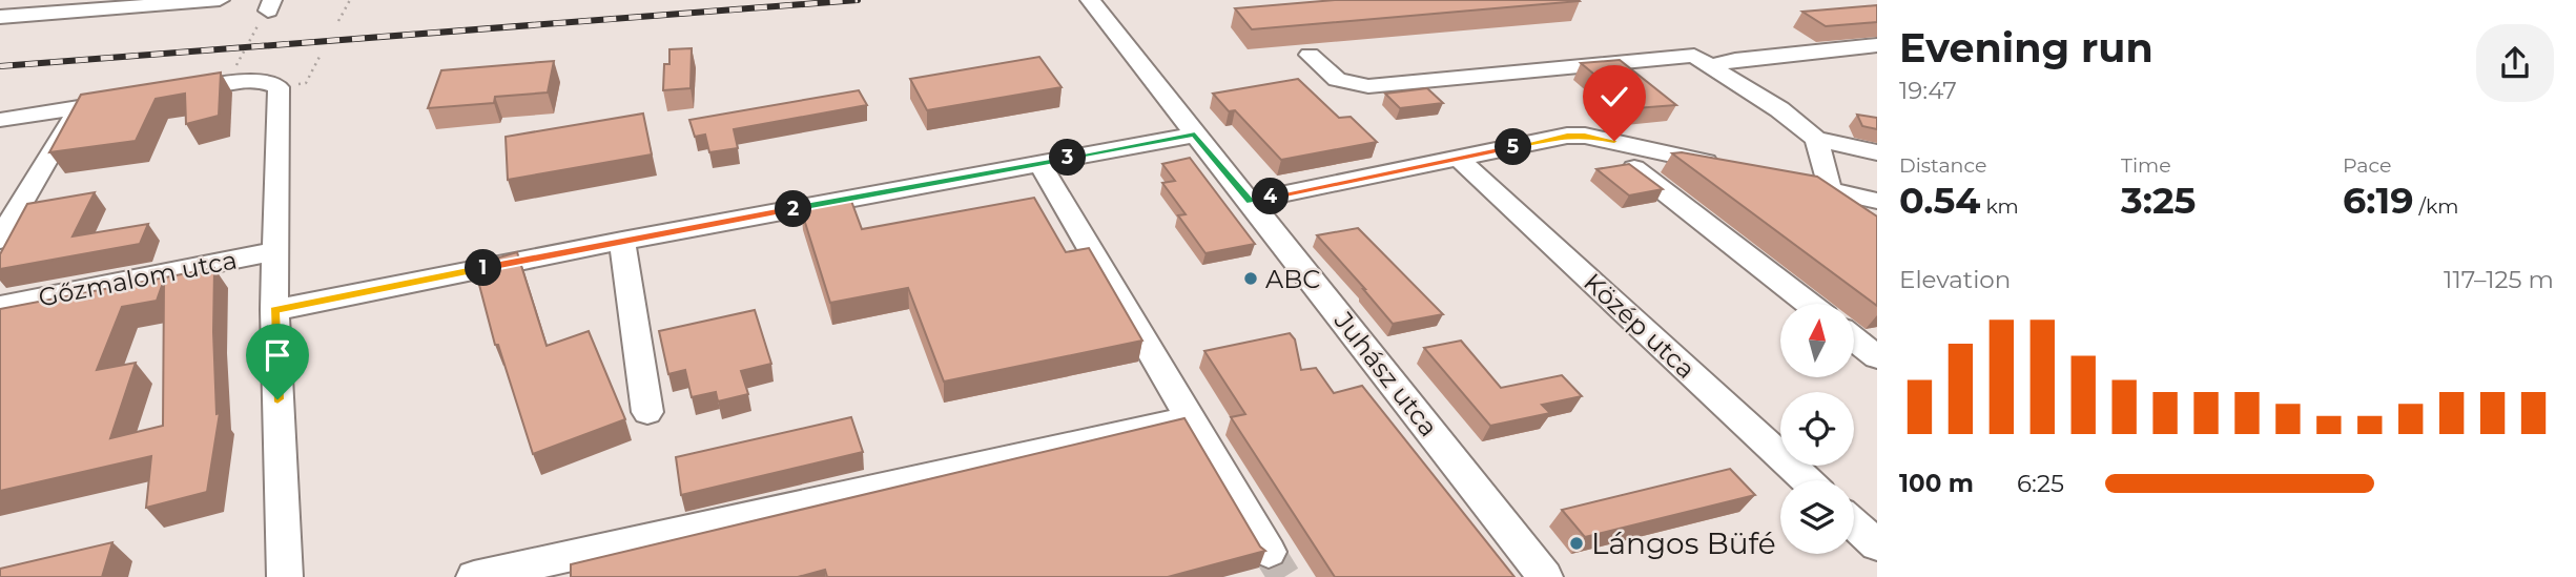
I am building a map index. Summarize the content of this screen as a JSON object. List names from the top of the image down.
{
  "streets": {
    "street": ["Gőzmalom utca", "Közép utca", "Juhász utca"]
  },
  "places": ["ABC", "Lángos Büfé"],
  "north": "top",
  "page": {
    "heading": ["Evening run", "19:47"],
    "stats": [
      ["Distance", "0.54 km"],
      ["Time", "3:25"],
      ["Pace", "6:19 /km"]
    ],
    "pins": [
      "5",
      "3",
      "4",
      "2",
      "1"
    ],
    "chart": ["Elevation", "117–125 m"],
    "list": [
      {
        "name": "100 m",
        "note": "6:25"
      }
    ]
  }
}
